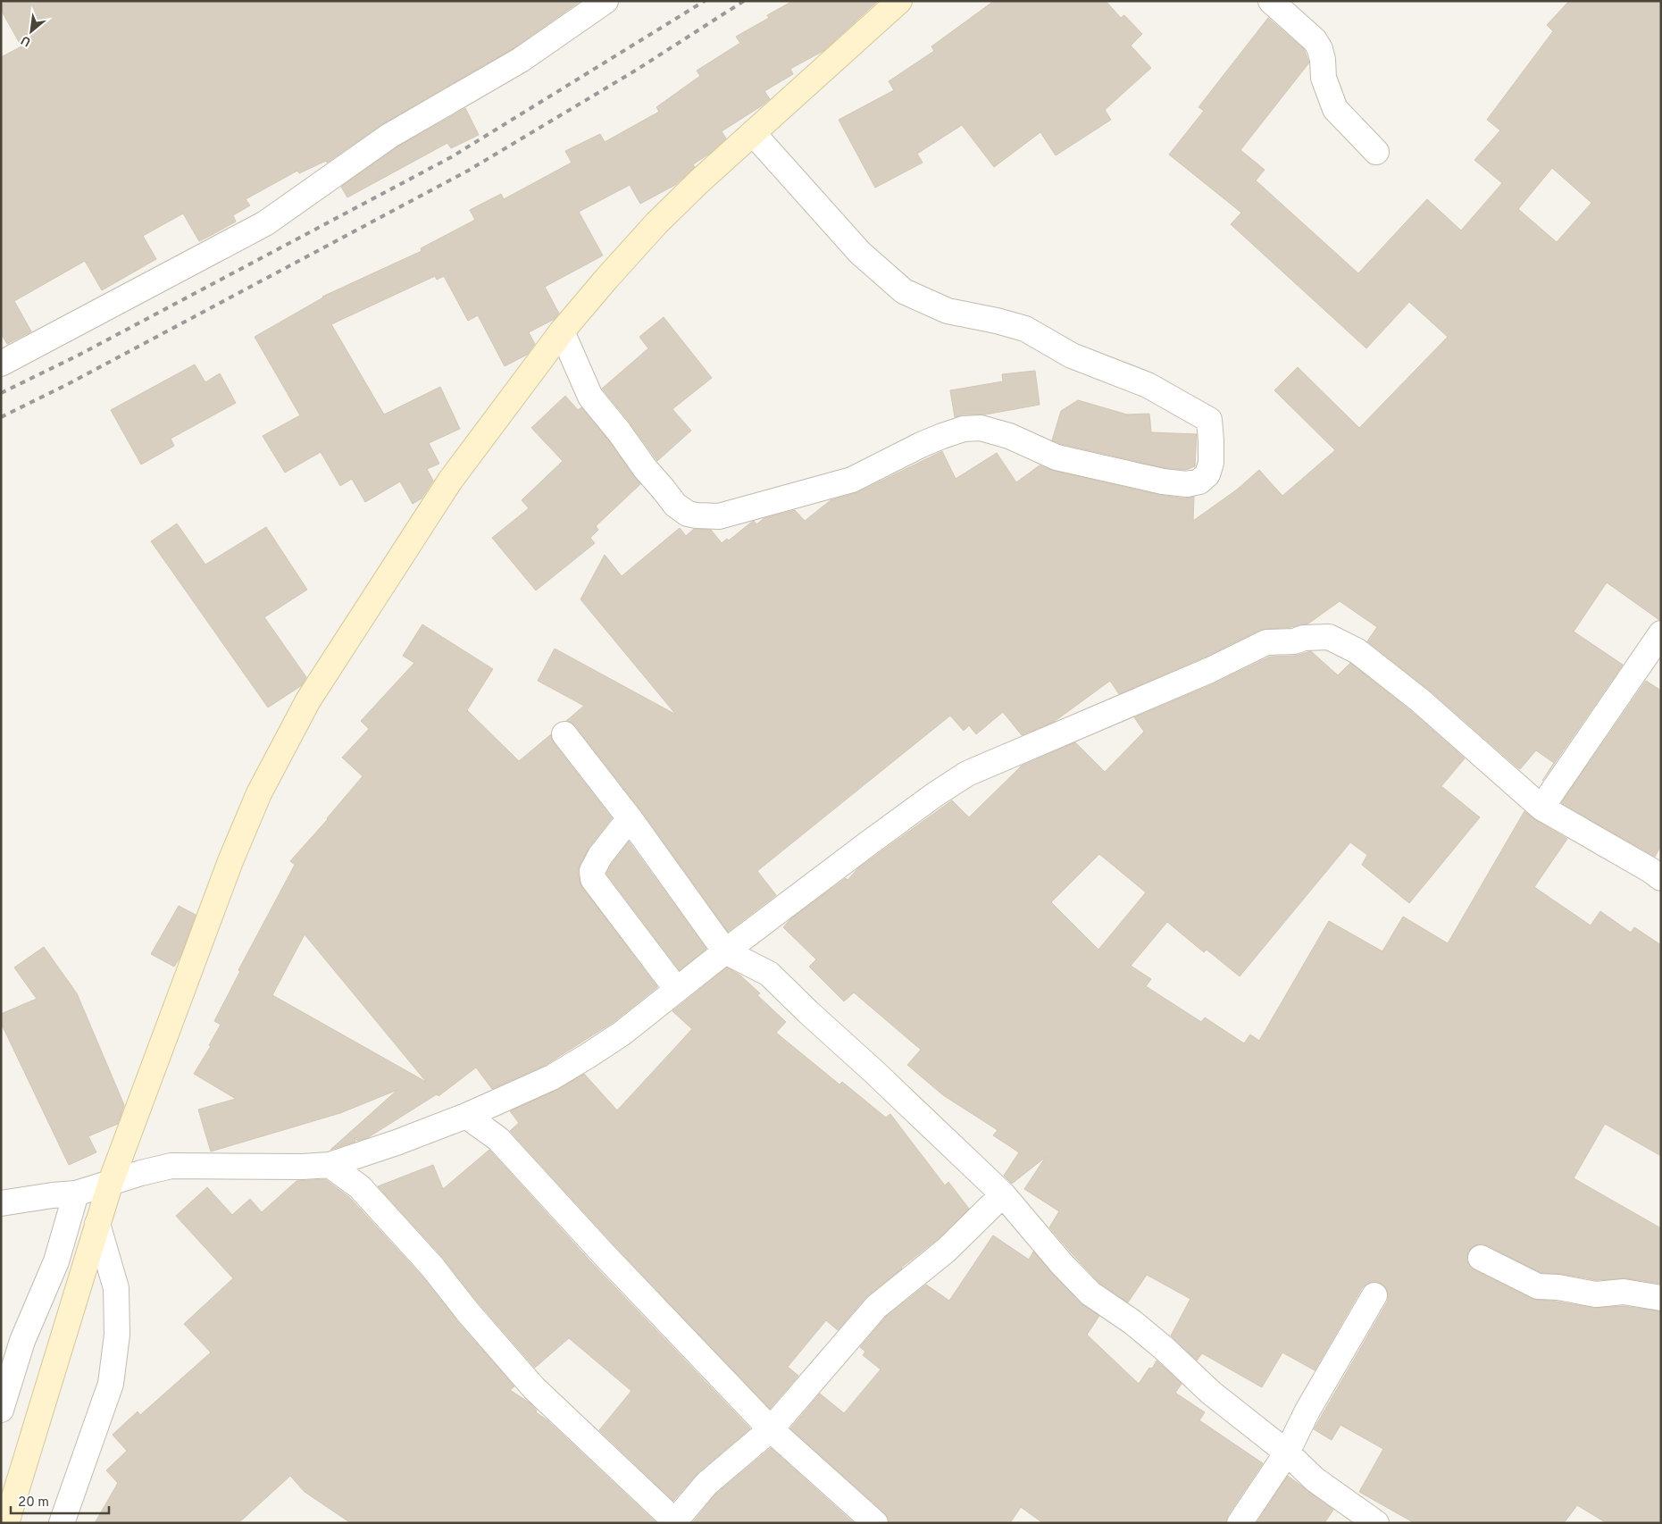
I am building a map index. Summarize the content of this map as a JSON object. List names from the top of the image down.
{
  "scale_bar": "20 m",
  "north": "bottom left"
}
